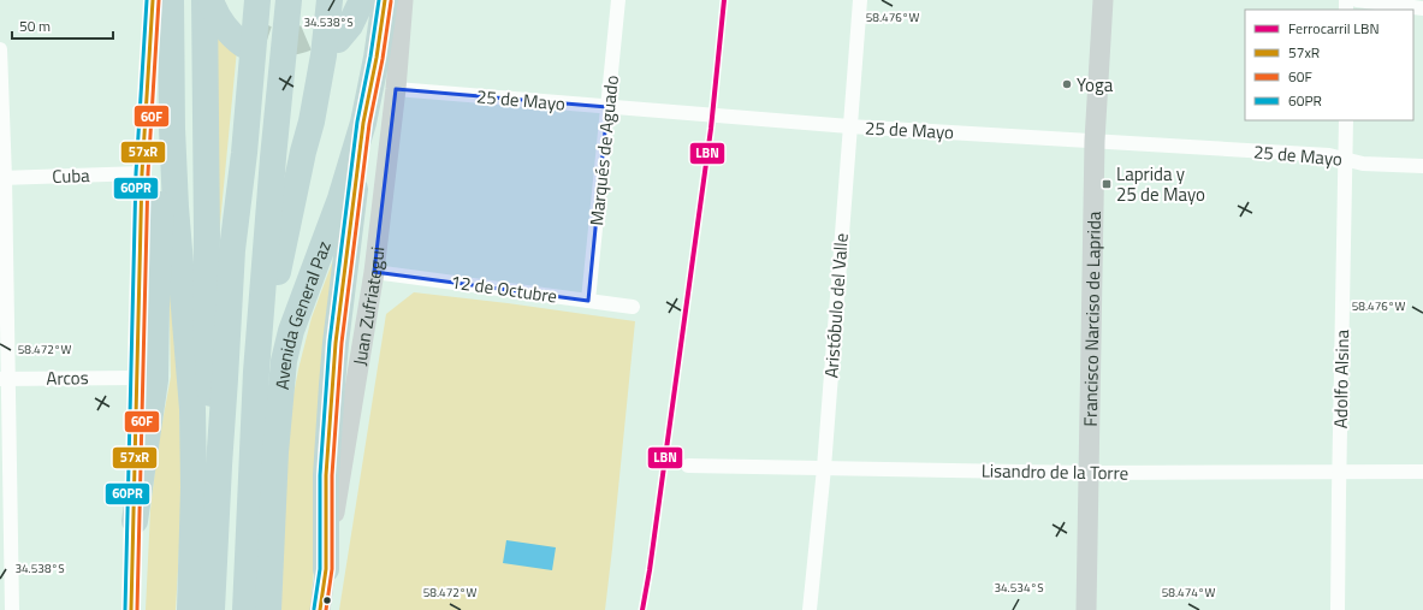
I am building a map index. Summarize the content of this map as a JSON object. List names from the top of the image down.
{
  "streets": {
    "highway": ["Avenida General Paz"],
    "street": [
      "25 de Mayo",
      "Marqués de Aguado",
      "Cuba",
      "12 de Octubre",
      "Juan Zufriategui",
      "Aristóbulo del Valle",
      "Francisco Narciso de Laprida",
      "Arcos",
      "Adolfo Alsina",
      "Lisandro de la Torre"
    ]
  },
  "crossings": [
    ["25 de Mayo", "Marqués de Aguado"],
    ["25 de Mayo", "Juan Zufriategui"],
    ["25 de Mayo", "Aristóbulo del Valle"],
    ["25 de Mayo", "Francisco Narciso de Laprida"],
    ["25 de Mayo", "Adolfo Alsina"],
    ["Marqués de Aguado", "12 de Octubre"],
    ["12 de Octubre", "Juan Zufriategui"],
    ["Aristóbulo del Valle", "Lisandro de la Torre"],
    ["Francisco Narciso de Laprida", "Lisandro de la Torre"],
    ["Adolfo Alsina", "Lisandro de la Torre"]
  ],
  "places": {
    "other": ["Yoga"],
    "transit": ["Laprida y 25 de Mayo"]
  },
  "lines": [
    "rail line LBN",
    "transit line 57xR",
    "transit line 60F",
    "transit line 60PR"
  ],
  "legend": [
    "Ferrocarril LBN",
    "57xR",
    "60F",
    "60PR"
  ],
  "scale_bar": "50 m",
  "coordinates": [
    "58.476°W",
    "34.538°S",
    "58.472°W",
    "34.534°S",
    "58.474°W"
  ]
}
